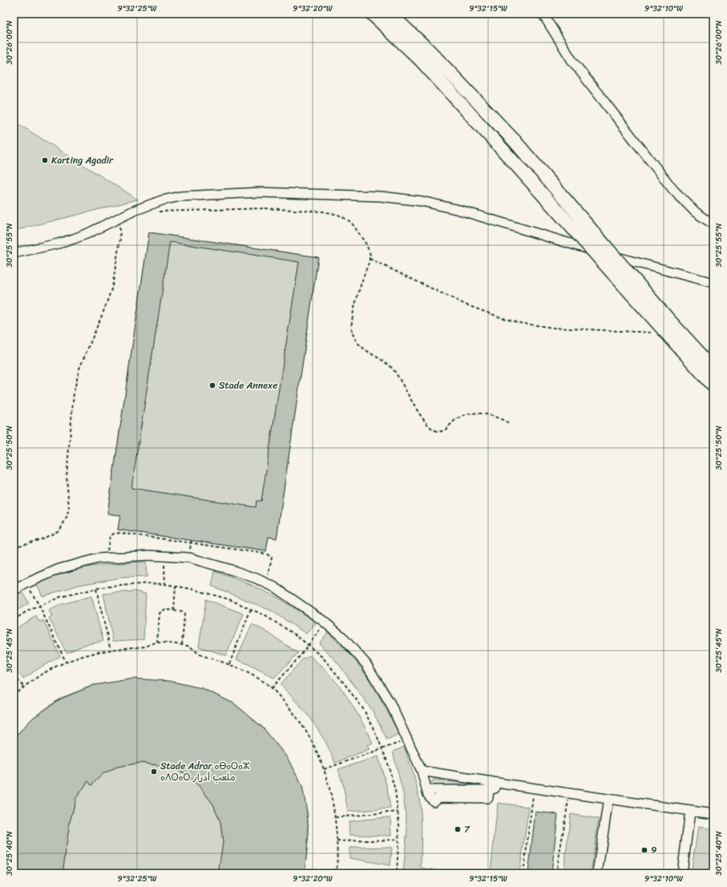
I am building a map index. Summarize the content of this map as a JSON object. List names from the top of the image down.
{
  "places": [
    "Karting Agadir",
    "Stade Annexe",
    "Stade Adrar ⴰⴱⴰⵔⴰⵣ ⴰⴷⵔⴰⵔ ملعب أدرار",
    "7",
    "9"
  ],
  "coordinates": [
    "9°32'25\"W",
    "9°32'20\"W",
    "9°32'15\"W",
    "9°32'10\"W",
    "30°26'00\"N",
    "30°25'55\"N",
    "30°25'50\"N",
    "30°25'45\"N",
    "30°25'40\"N"
  ]
}
